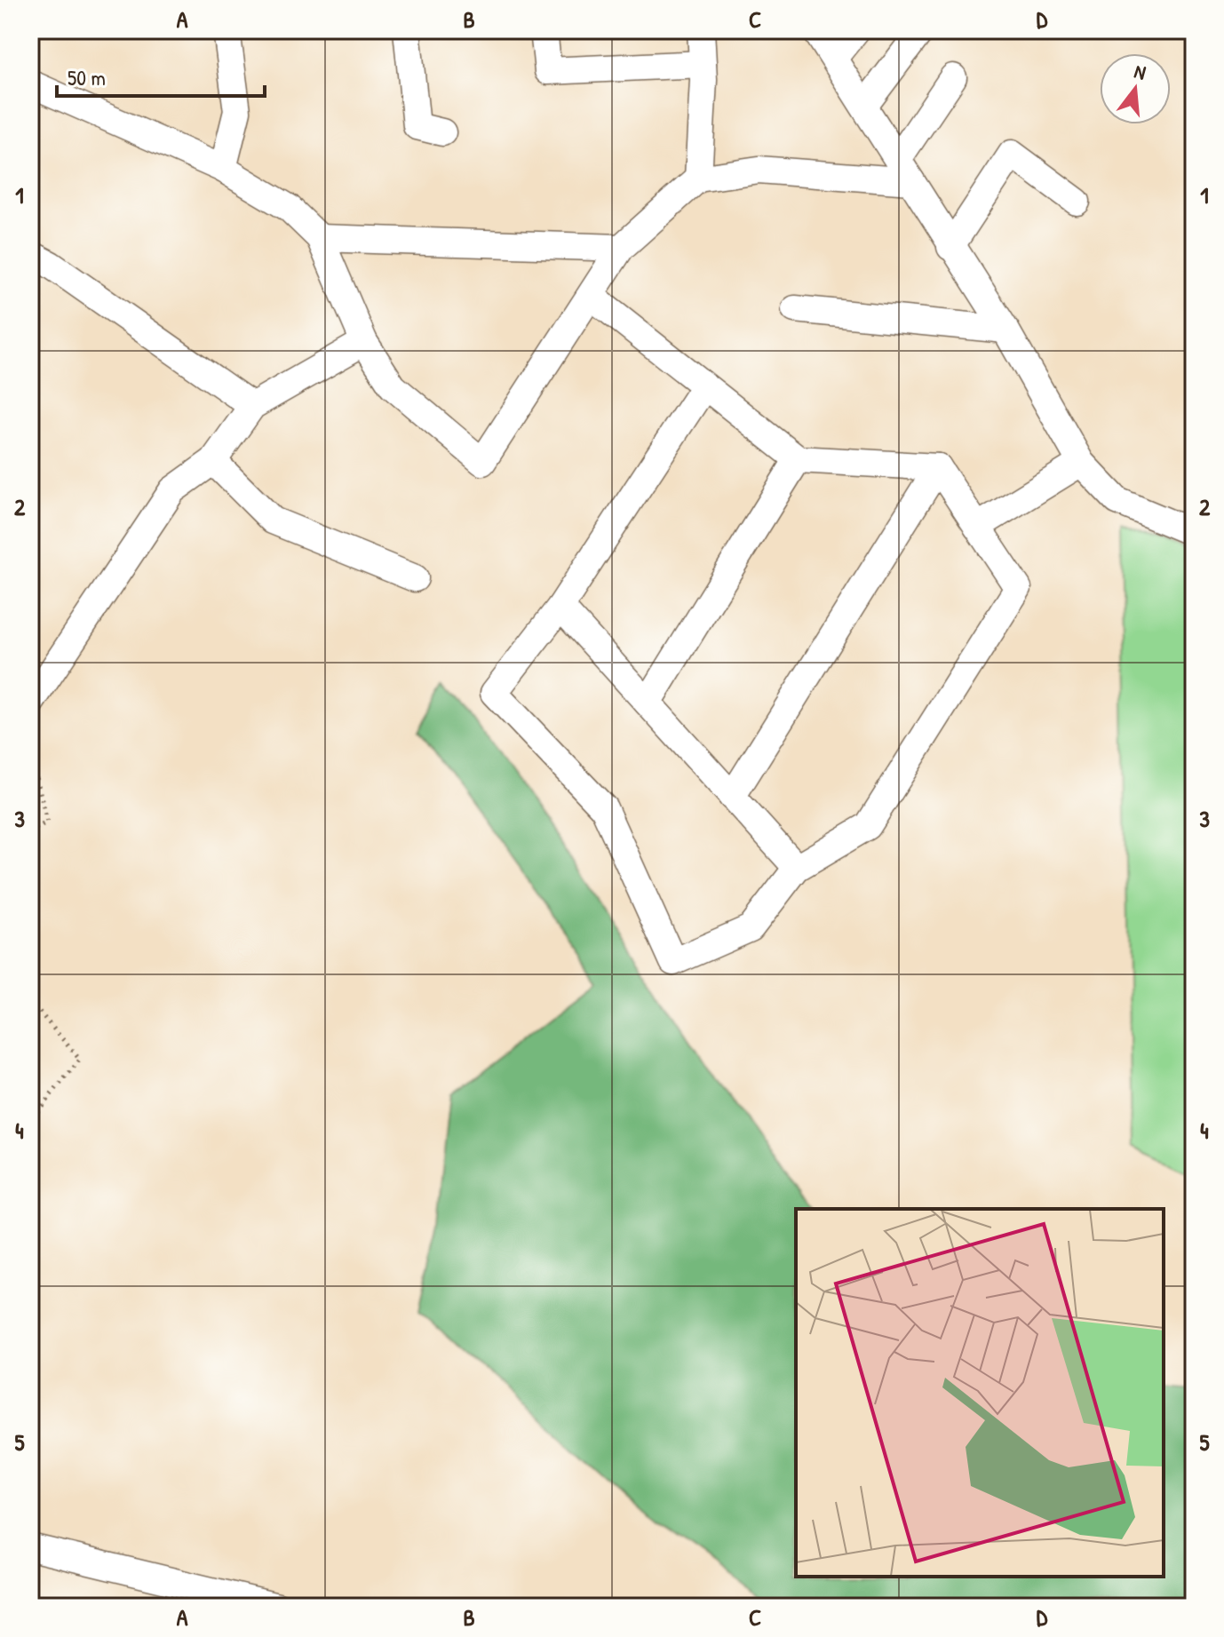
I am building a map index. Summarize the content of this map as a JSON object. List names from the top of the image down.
{
  "scale_bar": "50 m",
  "north": "top",
  "grid": {
    "columns": [
      "A",
      "B",
      "C",
      "D"
    ],
    "rows": [
      "1",
      "2",
      "3",
      "4",
      "5"
    ]
  }
}
